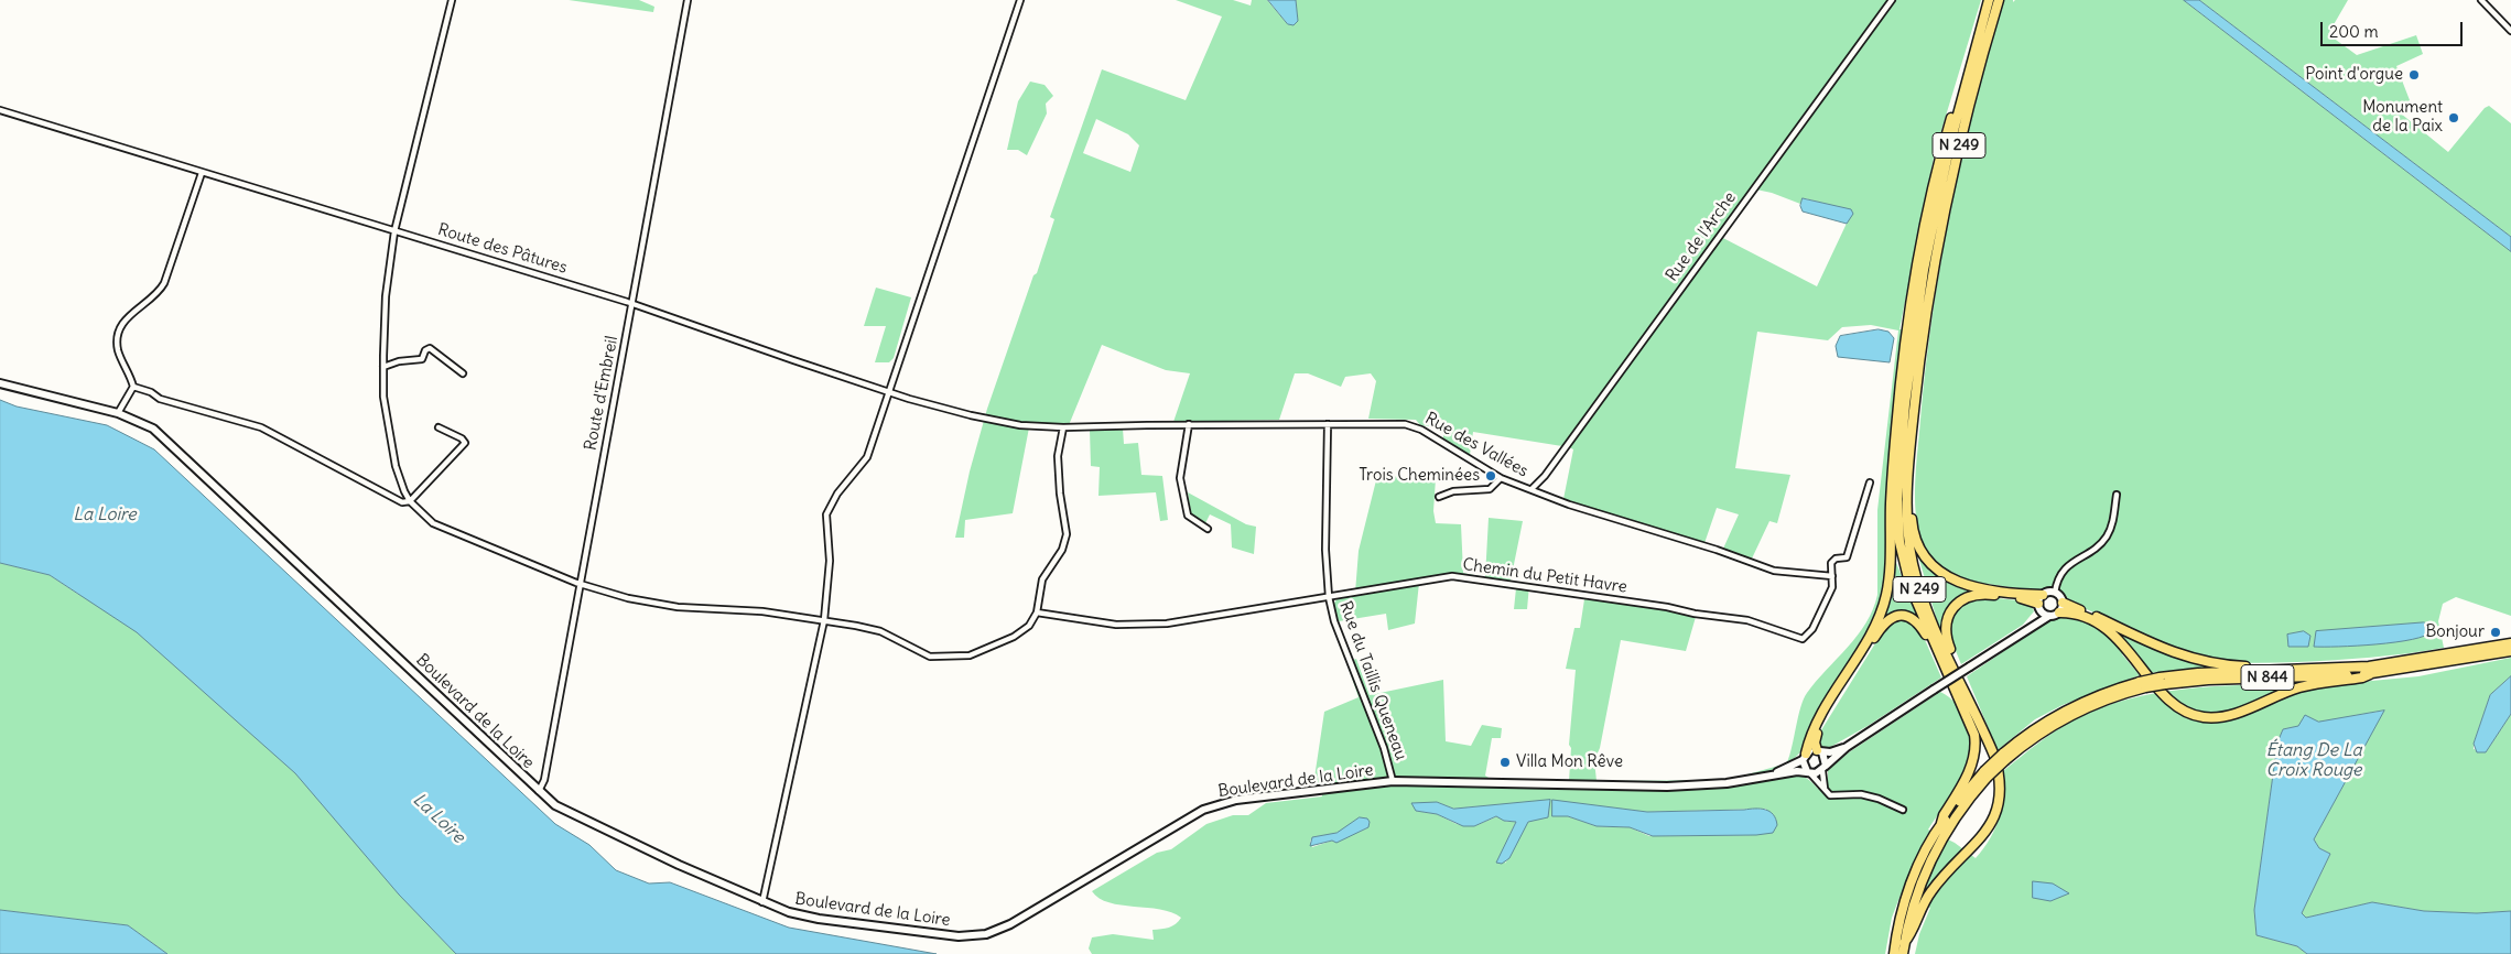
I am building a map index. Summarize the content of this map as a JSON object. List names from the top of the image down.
{
  "streets": {
    "highway": ["N 249", "N 844"],
    "main road": ["Boulevard de la Loire"],
    "street": [
      "Rue de l'Arche",
      "Route des Pâtures",
      "Route d'Embreil",
      "Rue des Vallées",
      "Chemin du Petit Havre",
      "Rue du Taillis Queneau"
    ]
  },
  "crossings": [
    ["N 249", "N 844"],
    ["Rue de l'Arche", "Rue des Vallées"],
    ["Route des Pâtures", "Route d'Embreil"],
    ["Route des Pâtures", "Rue des Vallées"],
    ["Route d'Embreil", "Boulevard de la Loire"],
    ["Rue des Vallées", "Chemin du Petit Havre"],
    ["Rue des Vallées", "Rue du Taillis Queneau"],
    ["Chemin du Petit Havre", "Rue du Taillis Queneau"],
    ["Rue du Taillis Queneau", "Boulevard de la Loire"]
  ],
  "water": ["La Loire", "Étang De La Croix Rouge"],
  "places": [
    "Point d'orgue",
    "Monument de la Paix",
    "Trois Cheminées",
    "Bonjour",
    "Villa Mon Rêve"
  ],
  "scale_bar": "200 m"
}
